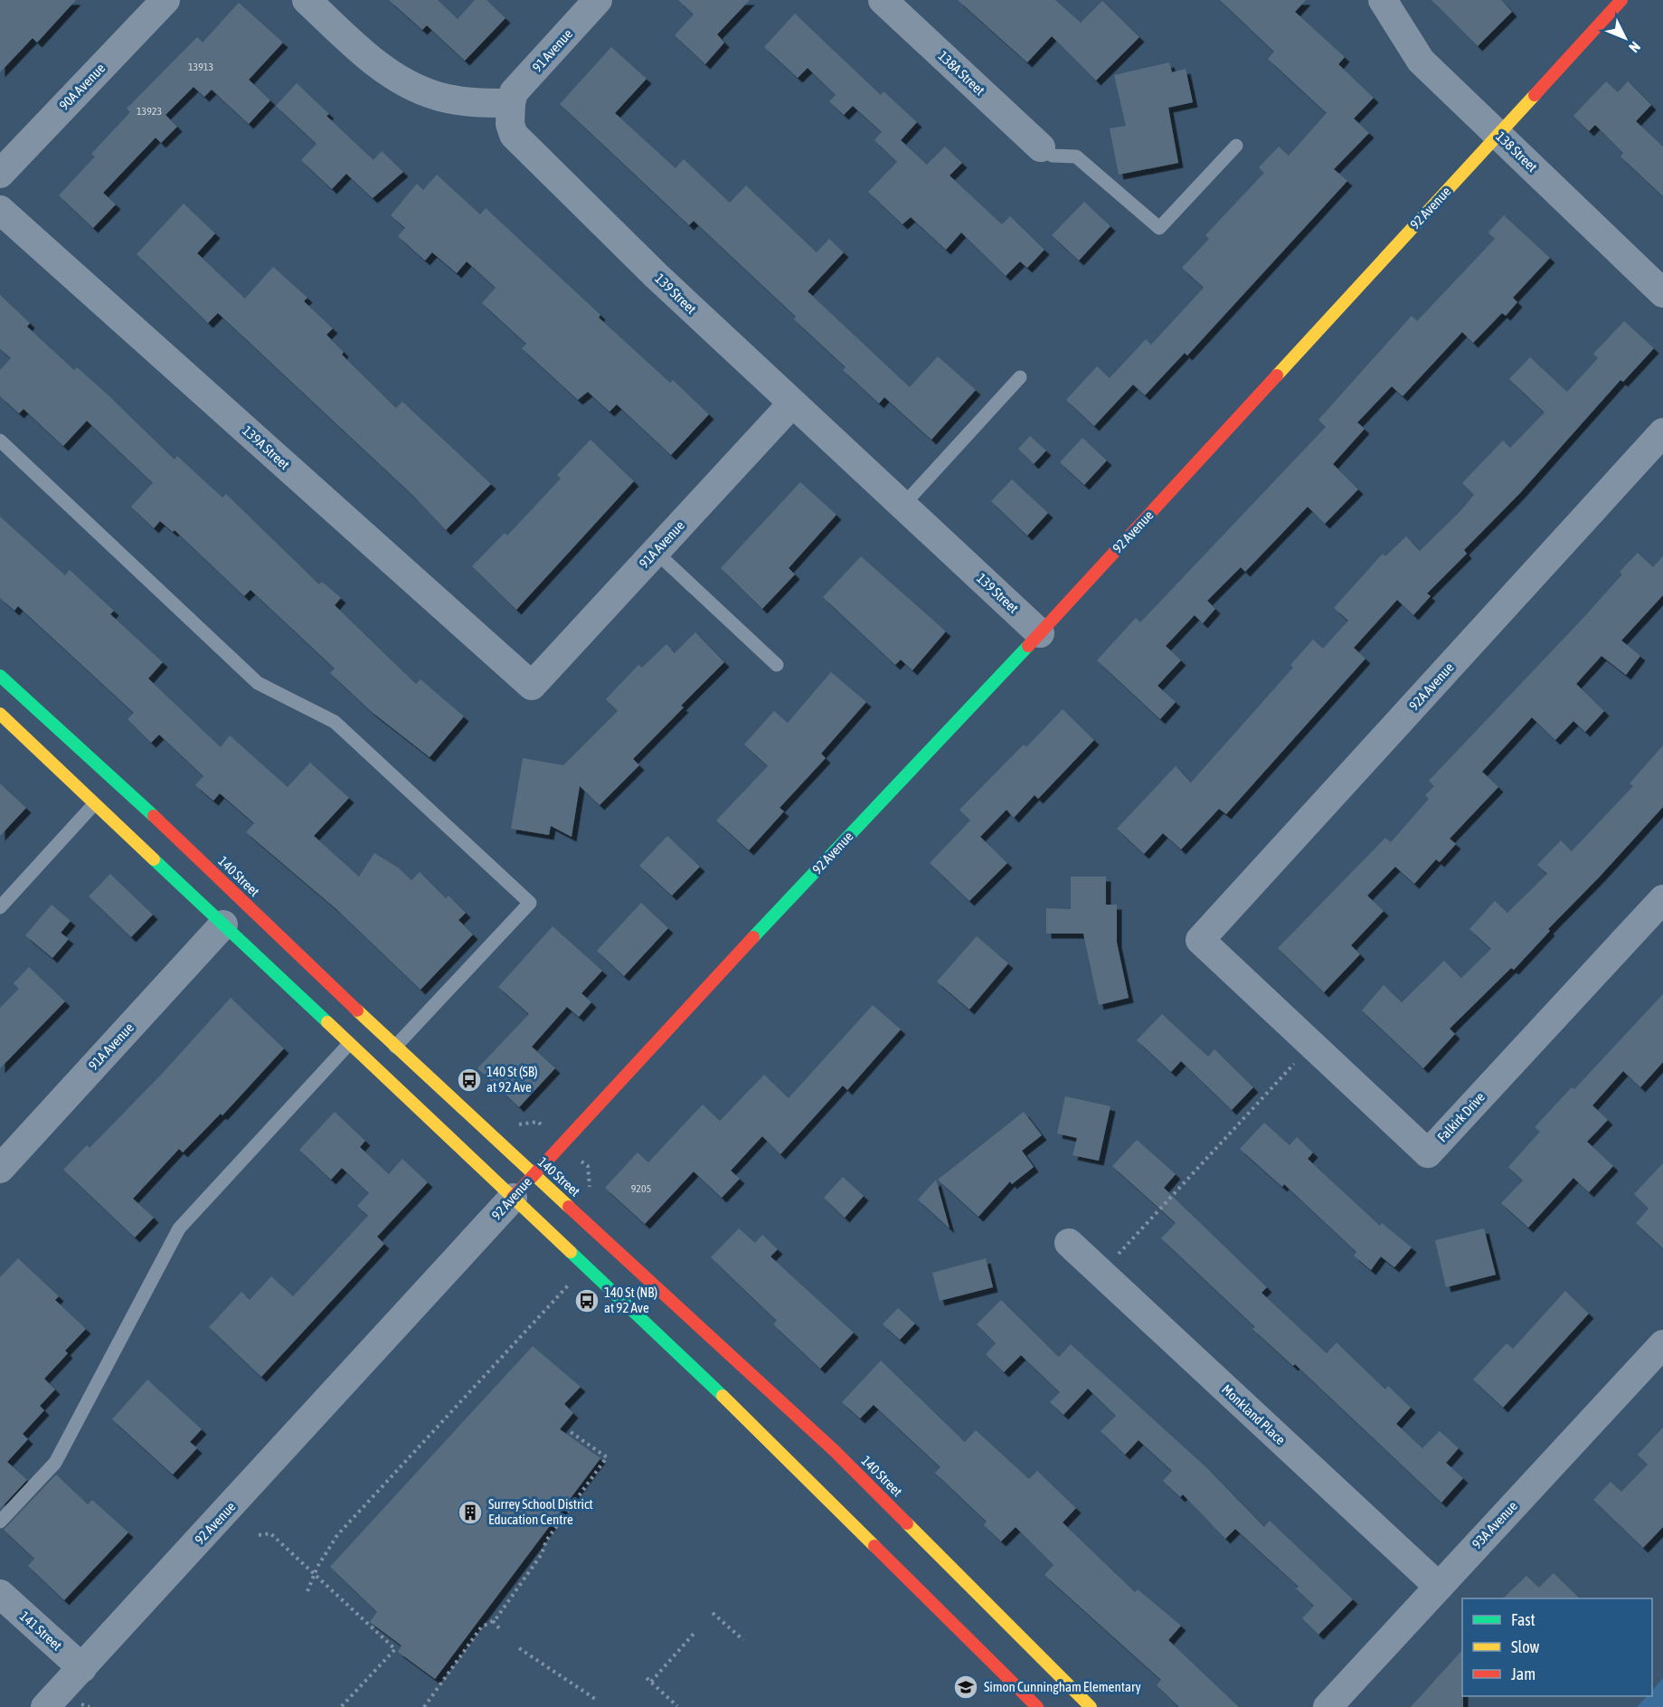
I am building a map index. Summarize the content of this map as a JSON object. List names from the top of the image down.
{
  "streets": {
    "main road": ["92 Avenue", "140 Street"],
    "street": [
      "91 Avenue",
      "138A Street",
      "90A Avenue",
      "138 Street",
      "139 Street",
      "139A Street",
      "91A Avenue",
      "92A Avenue",
      "Falkirk Drive",
      "Monkland Place",
      "93A Avenue",
      "141 Street"
    ]
  },
  "crossings": [
    ["91 Avenue", "139 Street"],
    ["138 Street", "92 Avenue"],
    ["92 Avenue", "139 Street"],
    ["92 Avenue", "140 Street"],
    ["92 Avenue", "141 Street"],
    ["139 Street", "91A Avenue"],
    ["139A Street", "91A Avenue"],
    ["92A Avenue", "Falkirk Drive"],
    ["Monkland Place", "93A Avenue"]
  ],
  "places": {
    "bus stop": ["140 St (SB) at 92 Ave", "140 St (NB) at 92 Ave"],
    "building": ["Surrey School District Education Centre"],
    "school or university": ["Simon Cunningham Elementary"]
  },
  "house_numbers": ["13913", "13923", "9205"],
  "legend": ["Fast", "Slow", "Jam"],
  "north": "bottom right"
}
